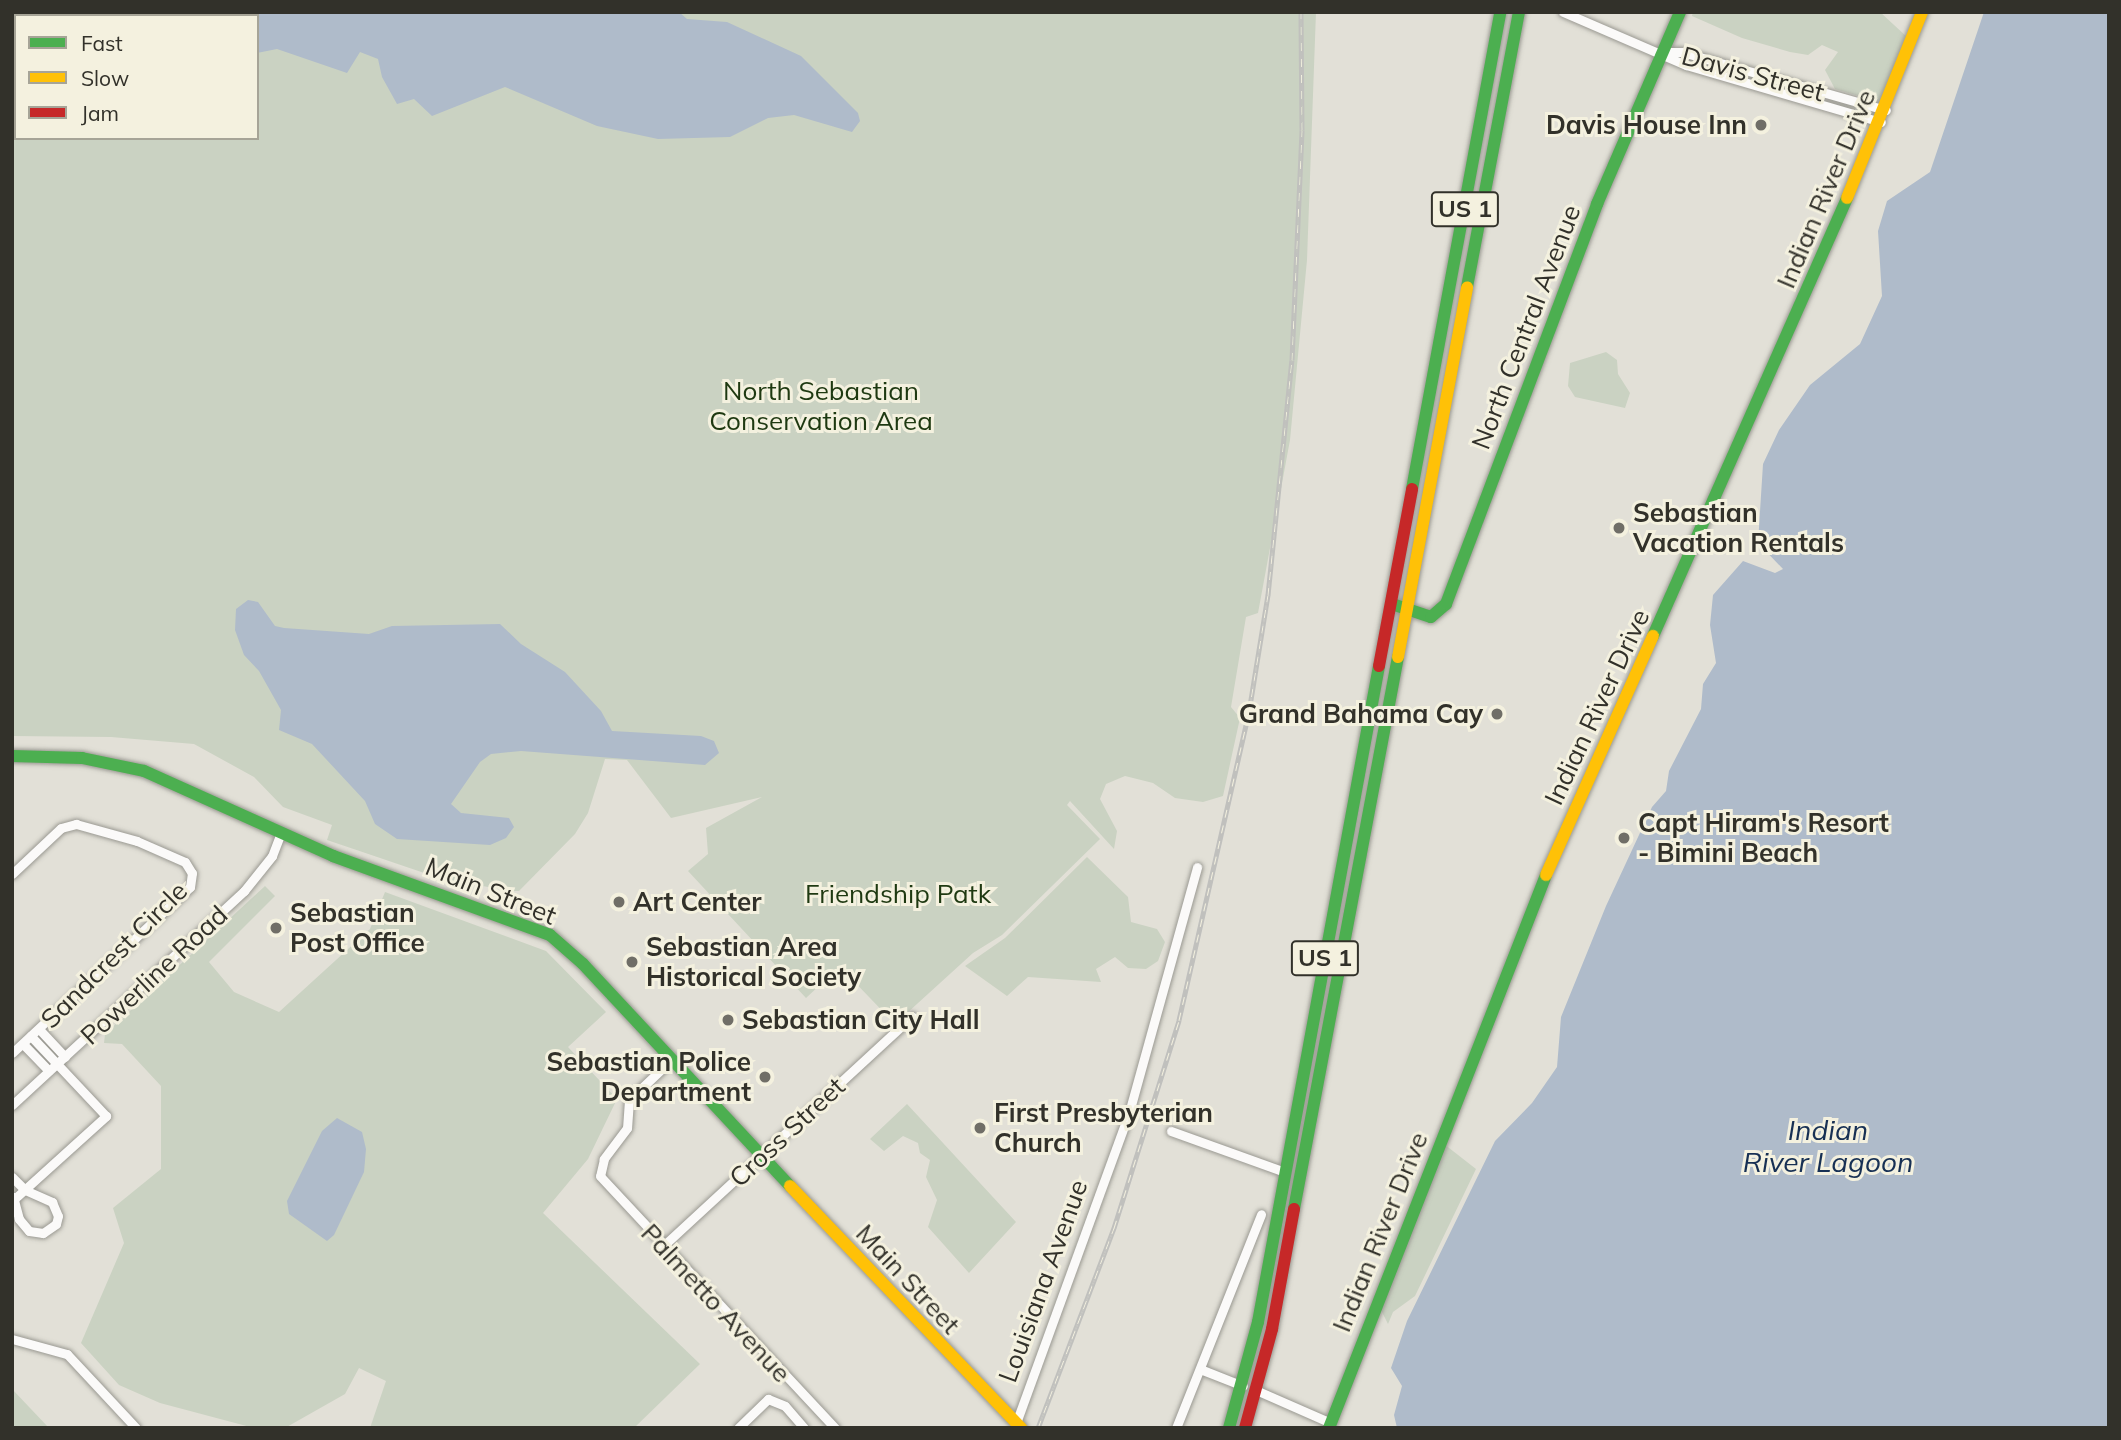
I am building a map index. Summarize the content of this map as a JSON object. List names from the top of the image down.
{
  "streets": {
    "street": [
      "Davis Street",
      "Indian River Drive",
      "US 1",
      "North Central Avenue",
      "Main Street",
      "Sandcrest Circle",
      "Powerline Road",
      "Cross Street",
      "Louisiana Avenue",
      "Palmetto Avenue"
    ]
  },
  "crossings": [
    ["Davis Street", "Indian River Drive"],
    ["Davis Street", "North Central Avenue"],
    ["US 1", "North Central Avenue"],
    ["Main Street", "Powerline Road"],
    ["Main Street", "Cross Street"],
    ["Main Street", "Louisiana Avenue"],
    ["Main Street", "Palmetto Avenue"],
    ["Sandcrest Circle", "Powerline Road"],
    ["Cross Street", "Palmetto Avenue"]
  ],
  "water": ["Indian River Lagoon"],
  "parks": ["North Sebastian Conservation Area", "Friendship Patk"],
  "places": [
    "Davis House Inn",
    "Sebastian Vacation Rentals",
    "Grand Bahama Cay",
    "Capt Hiram's Resort - Bimini Beach",
    "Art Center",
    "Sebastian Post Office",
    "Sebastian Area Historical Society",
    "Sebastian City Hall",
    "Sebastian Police Department",
    "First Presbyterian Church"
  ],
  "legend": ["Fast", "Slow", "Jam"]
}
